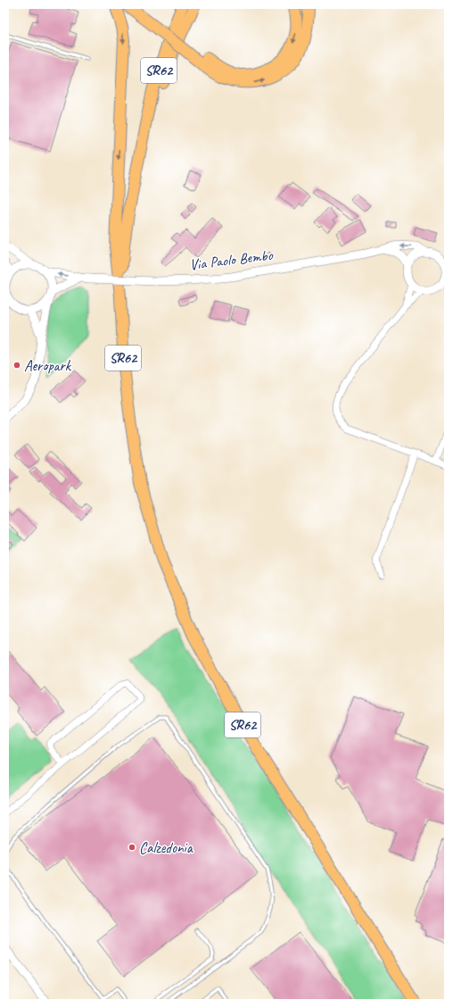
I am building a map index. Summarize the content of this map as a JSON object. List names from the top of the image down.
{
  "streets": {
    "highway": ["SR62"],
    "street": ["Via Paolo Bembo"]
  },
  "places": ["Aeropark", "Calzedonia"]
}
